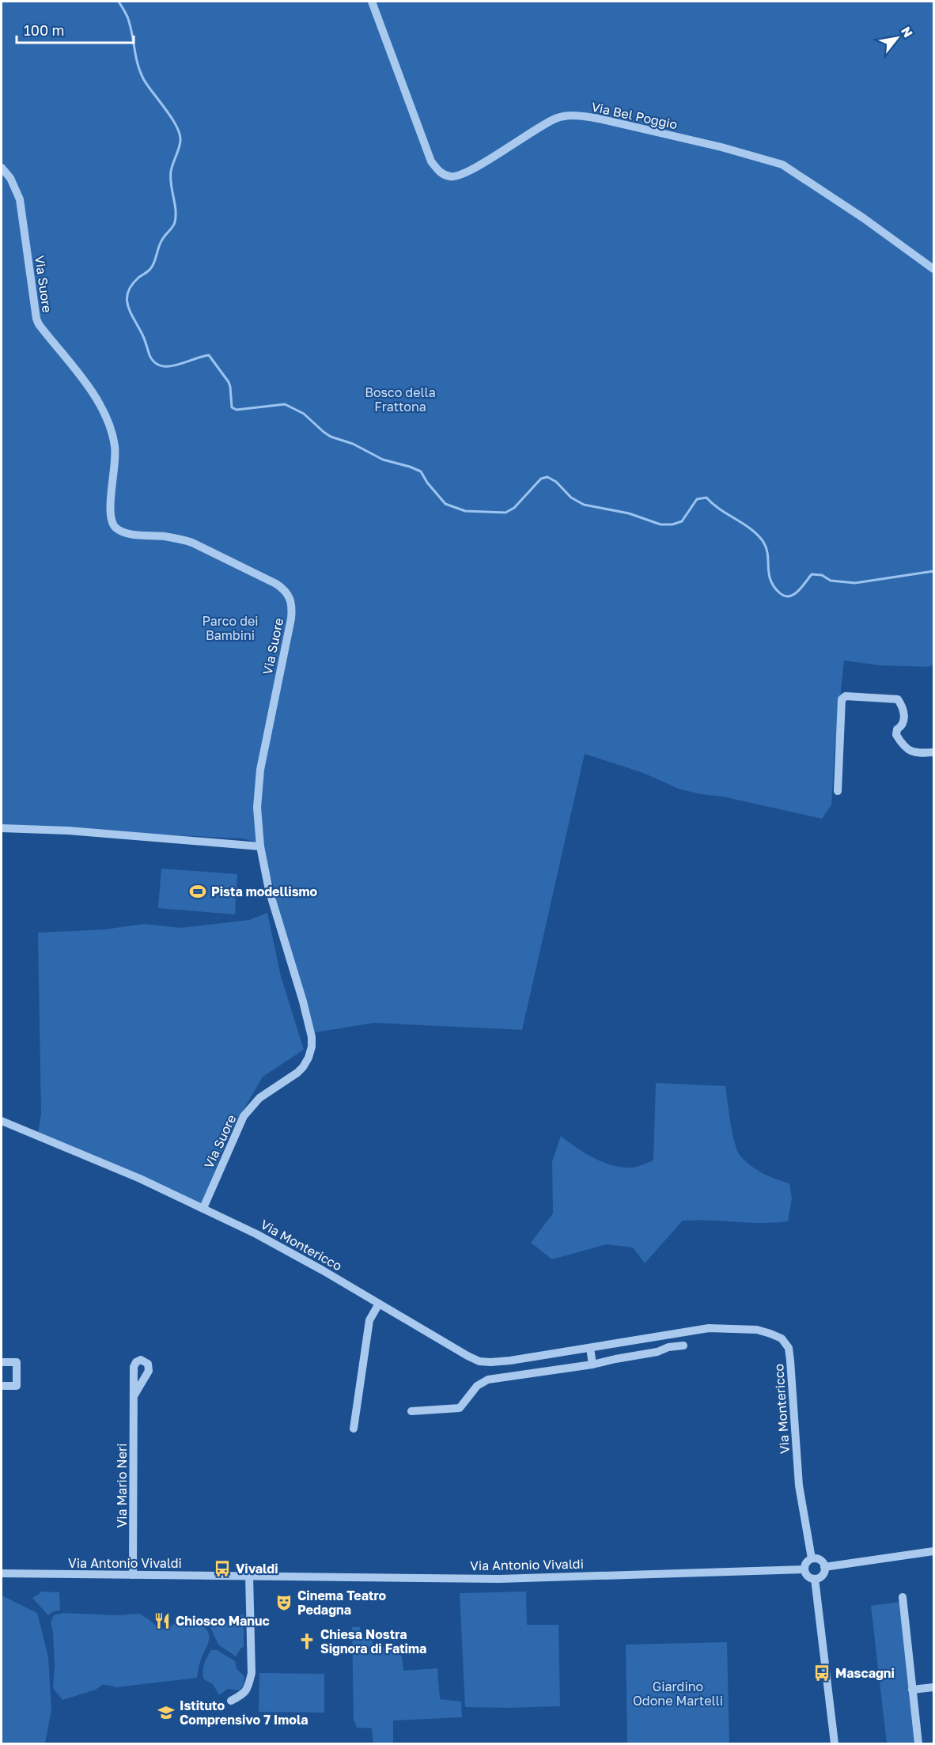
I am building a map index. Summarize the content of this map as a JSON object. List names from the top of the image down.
{
  "streets": {
    "street": [
      "Via Bel Poggio",
      "Via Suore",
      "Via Montericco",
      "Via Mario Neri",
      "Via Antonio Vivaldi"
    ]
  },
  "crossings": [
    ["Via Suore", "Via Montericco"],
    ["Via Montericco", "Via Antonio Vivaldi"],
    ["Via Mario Neri", "Via Antonio Vivaldi"]
  ],
  "parks": ["Bosco della Frattona", "Parco dei Bambini", "Giardino Odone Martelli"],
  "places": {
    "sports": ["Pista modellismo"],
    "bus stop": ["Vivaldi", "Mascagni"],
    "theatre": ["Cinema Teatro Pedagna"],
    "restaurant": ["Chiosco Manuc"],
    "church": ["Chiesa Nostra Signora di Fatima"],
    "school or university": ["Istituto Comprensivo 7 Imola"]
  },
  "scale_bar": "100 m",
  "north": "top right"
}
